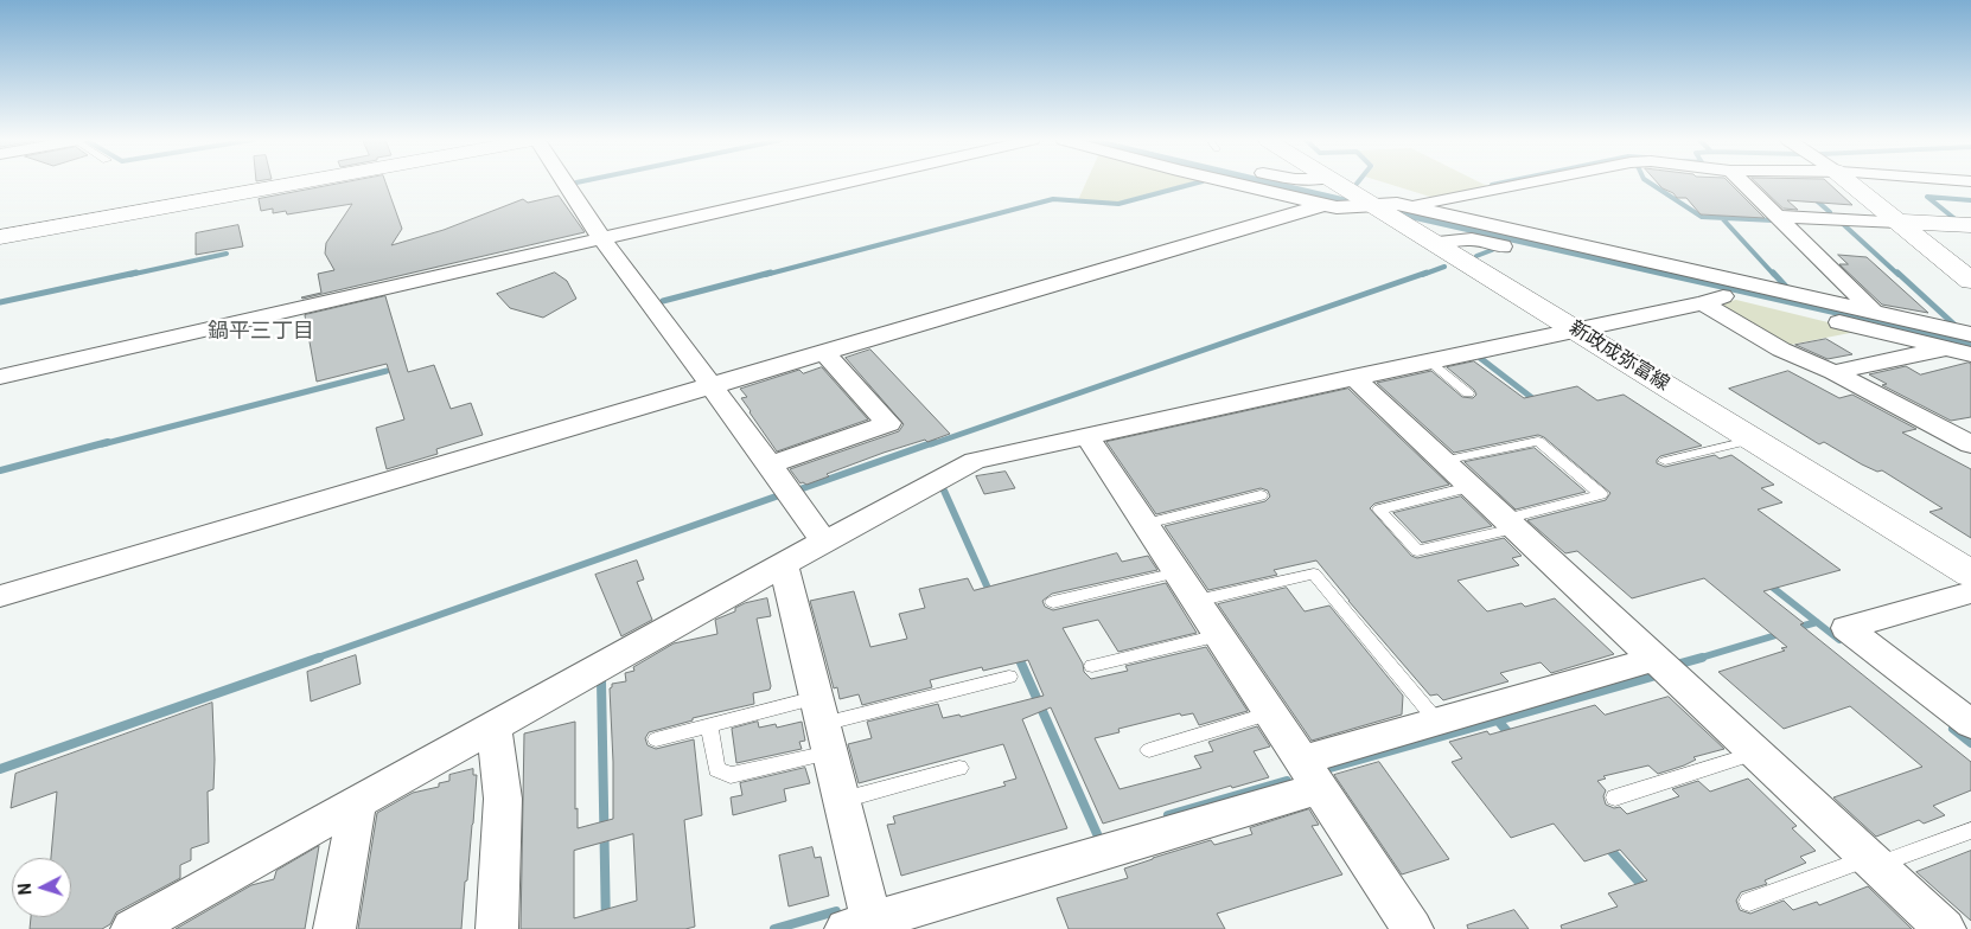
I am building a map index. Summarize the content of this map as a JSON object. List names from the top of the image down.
{
  "streets": {
    "street": ["新政成弥富線"]
  },
  "districts": ["鍋平三丁目"],
  "north": "left"
}
